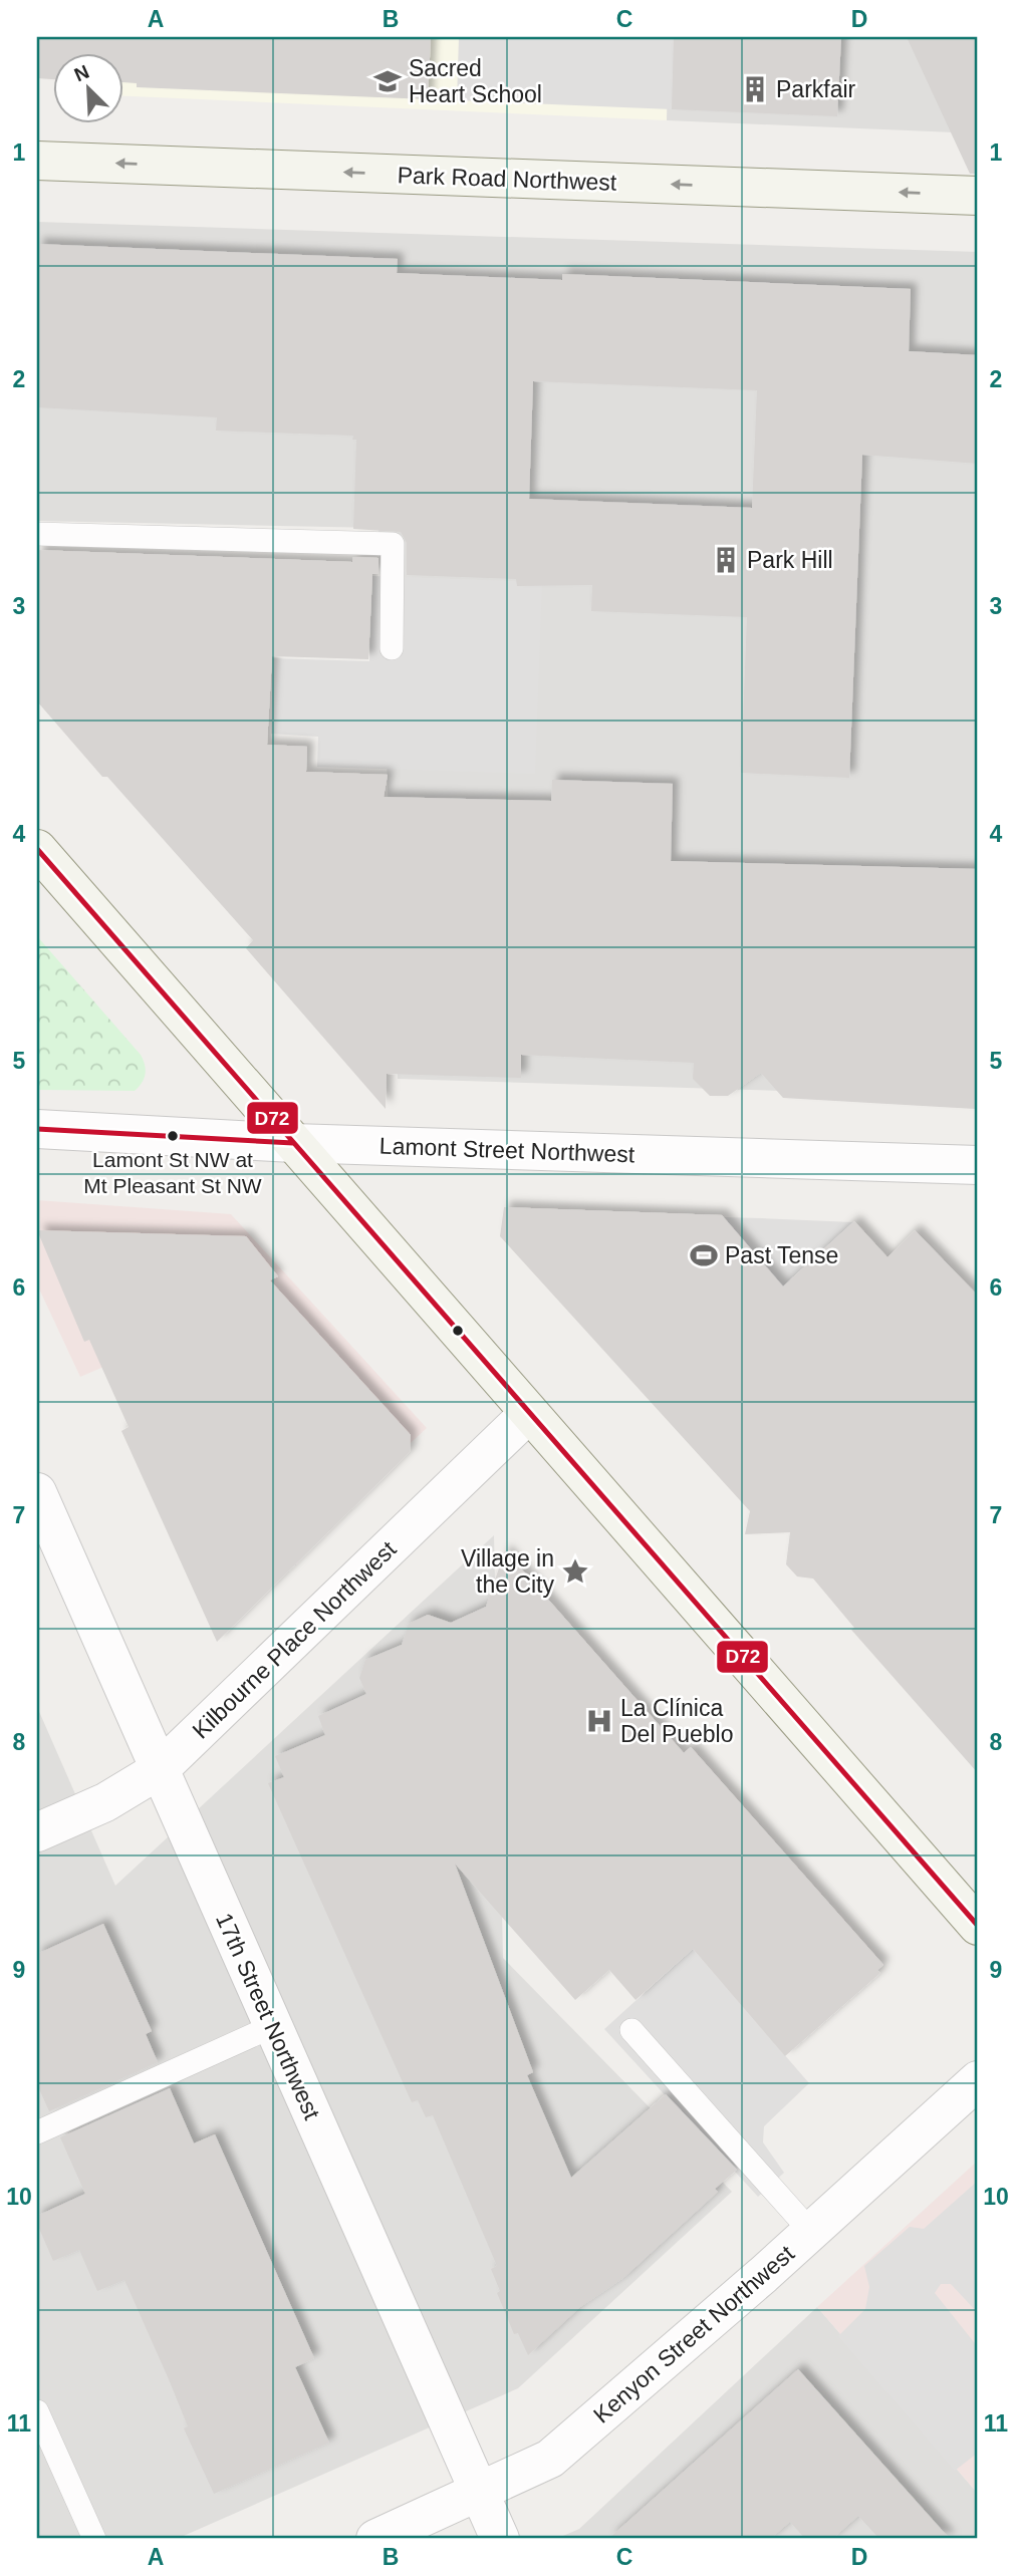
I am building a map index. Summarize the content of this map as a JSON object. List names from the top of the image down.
{
  "streets": {
    "street": [
      "Park Road Northwest",
      "Lamont Street Northwest",
      "Kilbourne Place Northwest",
      "17th Street Northwest",
      "Kenyon Street Northwest"
    ]
  },
  "crossings": [
    ["Kilbourne Place Northwest", "17th Street Northwest"],
    ["17th Street Northwest", "Kenyon Street Northwest"]
  ],
  "one_way": ["Park Road Northwest"],
  "places": {
    "school or university": ["Sacred Heart School"],
    "building": ["Parkfair", "Park Hill"],
    "other": ["Lamont St NW at Mt Pleasant St NW"],
    "sports": ["Past Tense"],
    "place": ["Village in the City"],
    "hospital": ["La Clínica Del Pueblo"]
  },
  "lines": ["transit line D72"],
  "north": "top left",
  "grid": {
    "columns": [
      "A",
      "B",
      "C",
      "D"
    ],
    "rows": [
      "1",
      "2",
      "3",
      "4",
      "5",
      "6",
      "7",
      "8",
      "9",
      "10",
      "11"
    ]
  }
}
